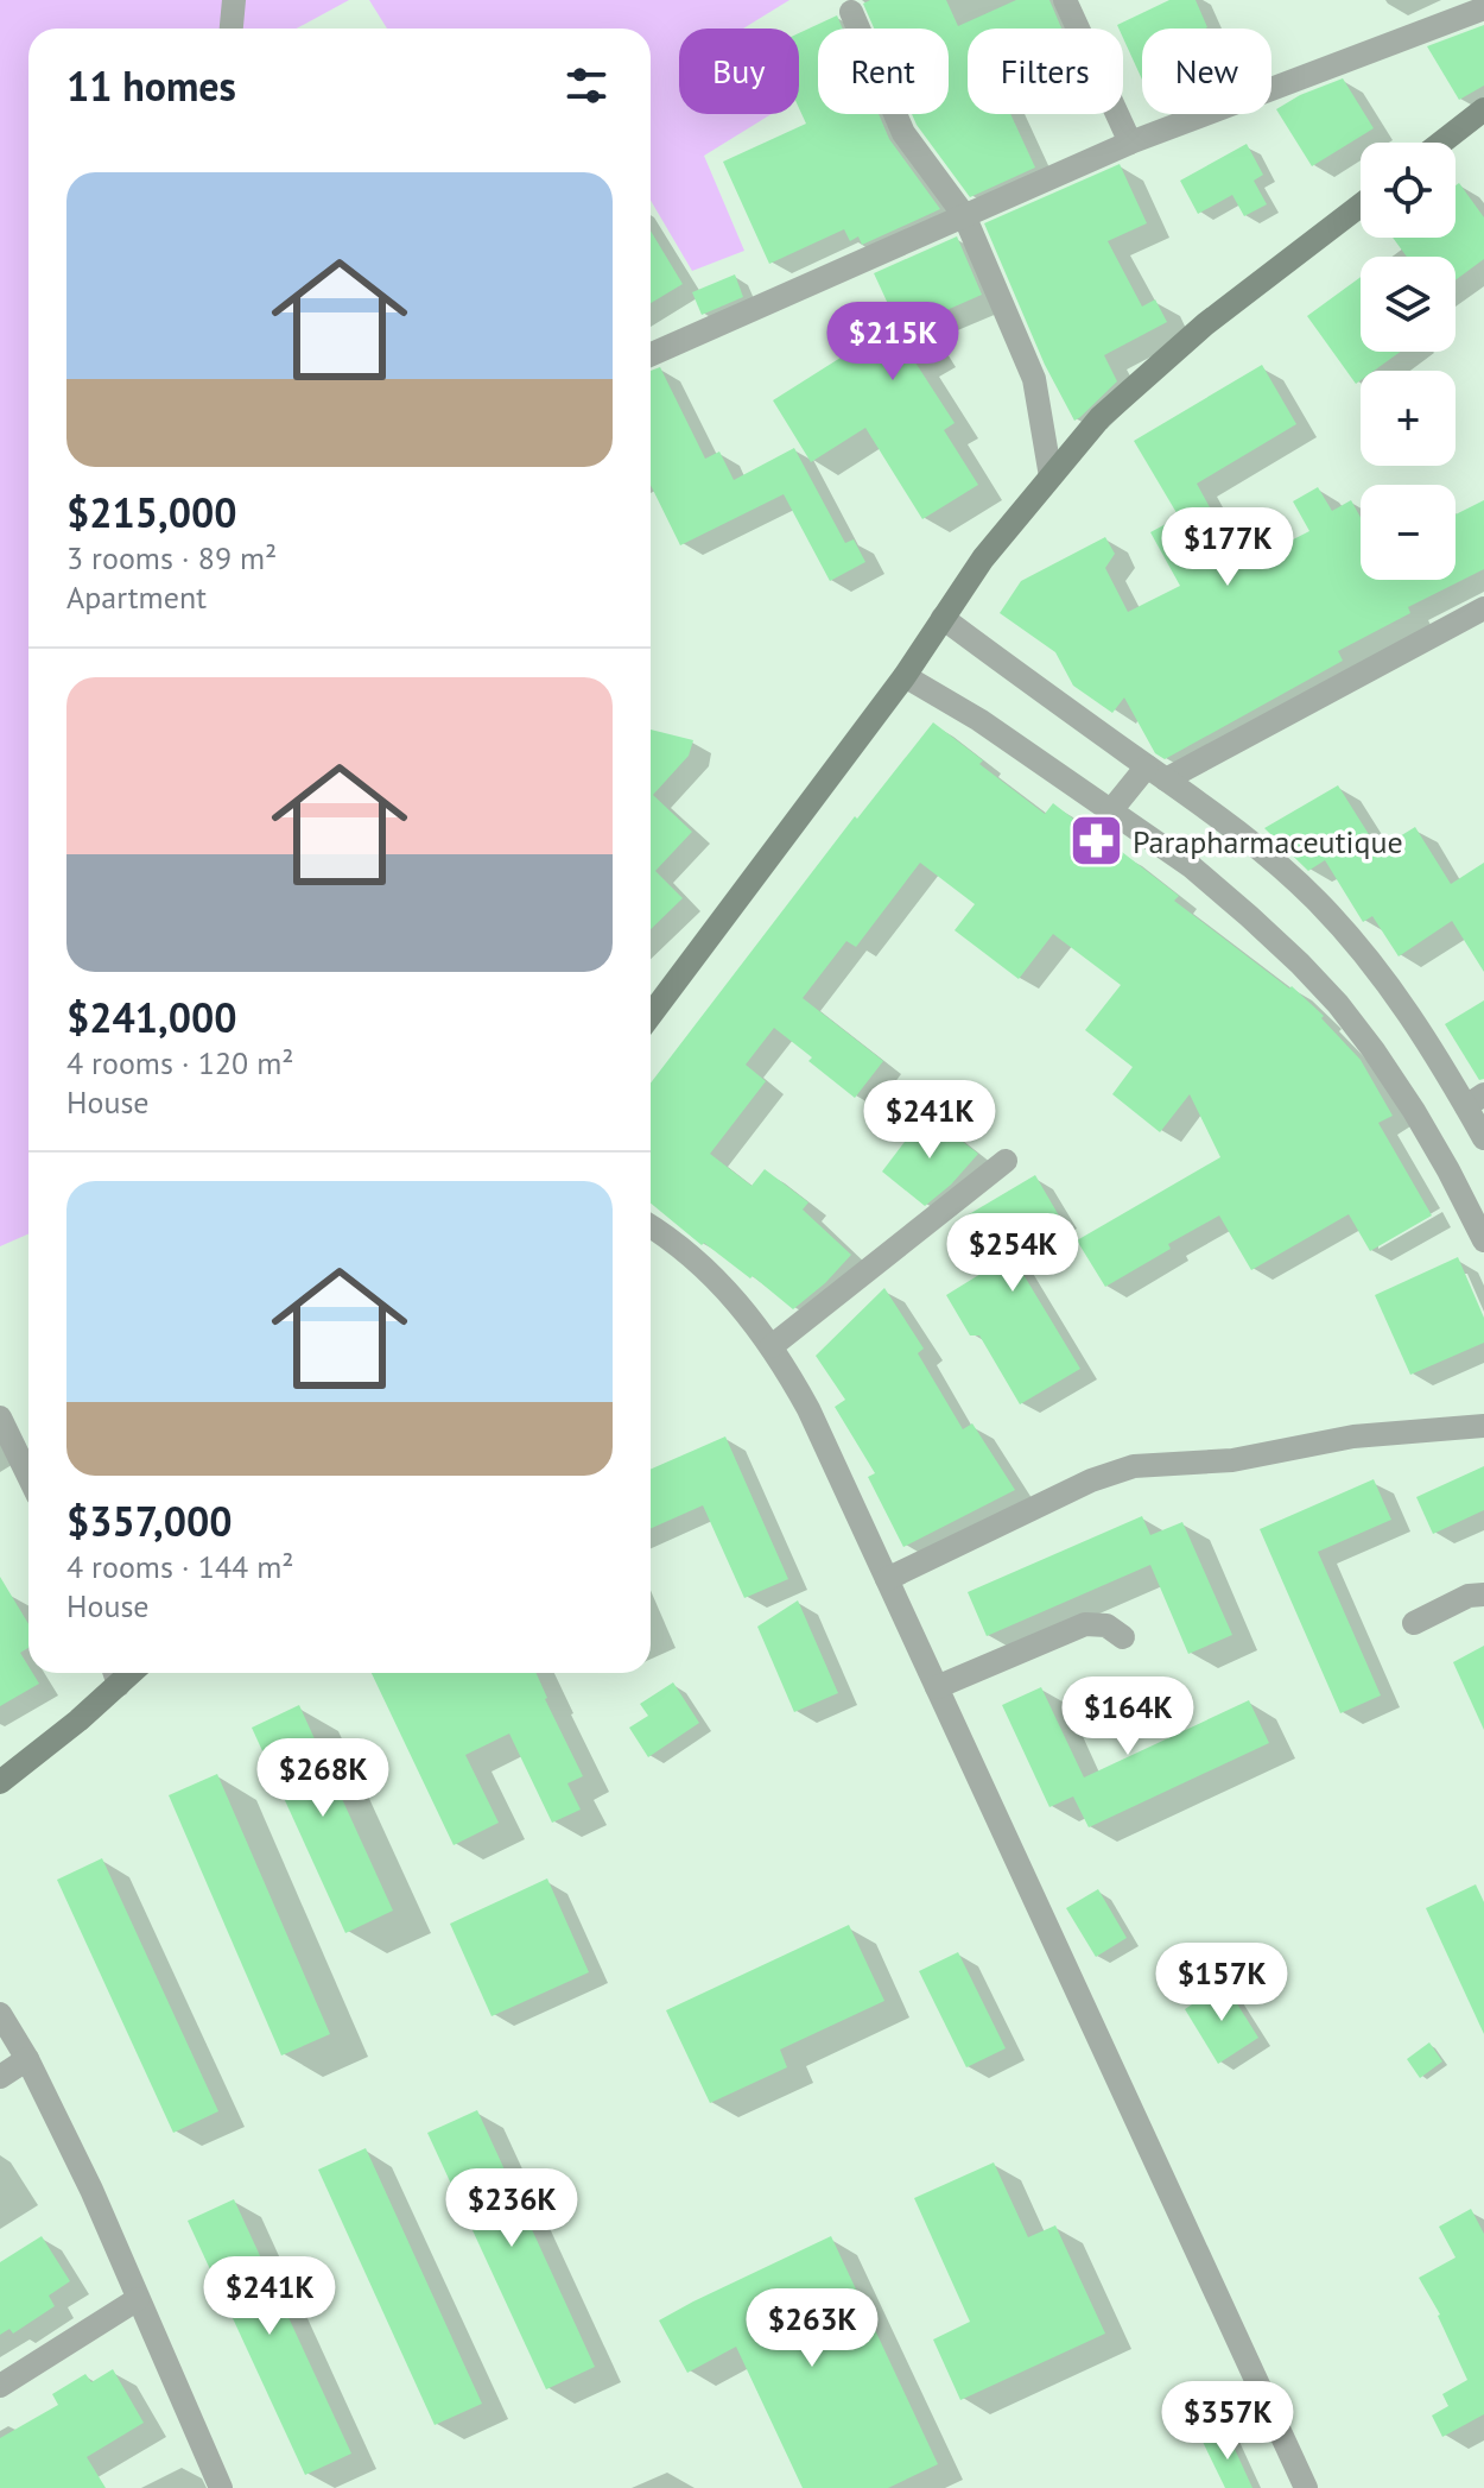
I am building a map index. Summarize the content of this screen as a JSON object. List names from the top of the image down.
{
  "places": {
    "pharmacy": ["Parapharmaceutique"]
  },
  "page": {
    "chip": [
      "Buy",
      "Rent",
      "Filters",
      "New"
    ],
    "heading": "11 homes",
    "map_buttons": ["+", "−"],
    "list": [
      {
        "name": "$215,000",
        "note": "3 rooms · 89 m² · Apartment"
      },
      {
        "name": "$241,000",
        "note": "4 rooms · 120 m² · House"
      },
      {
        "name": "$357,000",
        "note": "4 rooms · 144 m² · House"
      }
    ],
    "price": [
      "$215K",
      "$177K",
      "$241K",
      "$254K",
      "$164K",
      "$268K",
      "$157K",
      "$236K",
      "$241K",
      "$263K",
      "$357K"
    ]
  }
}
